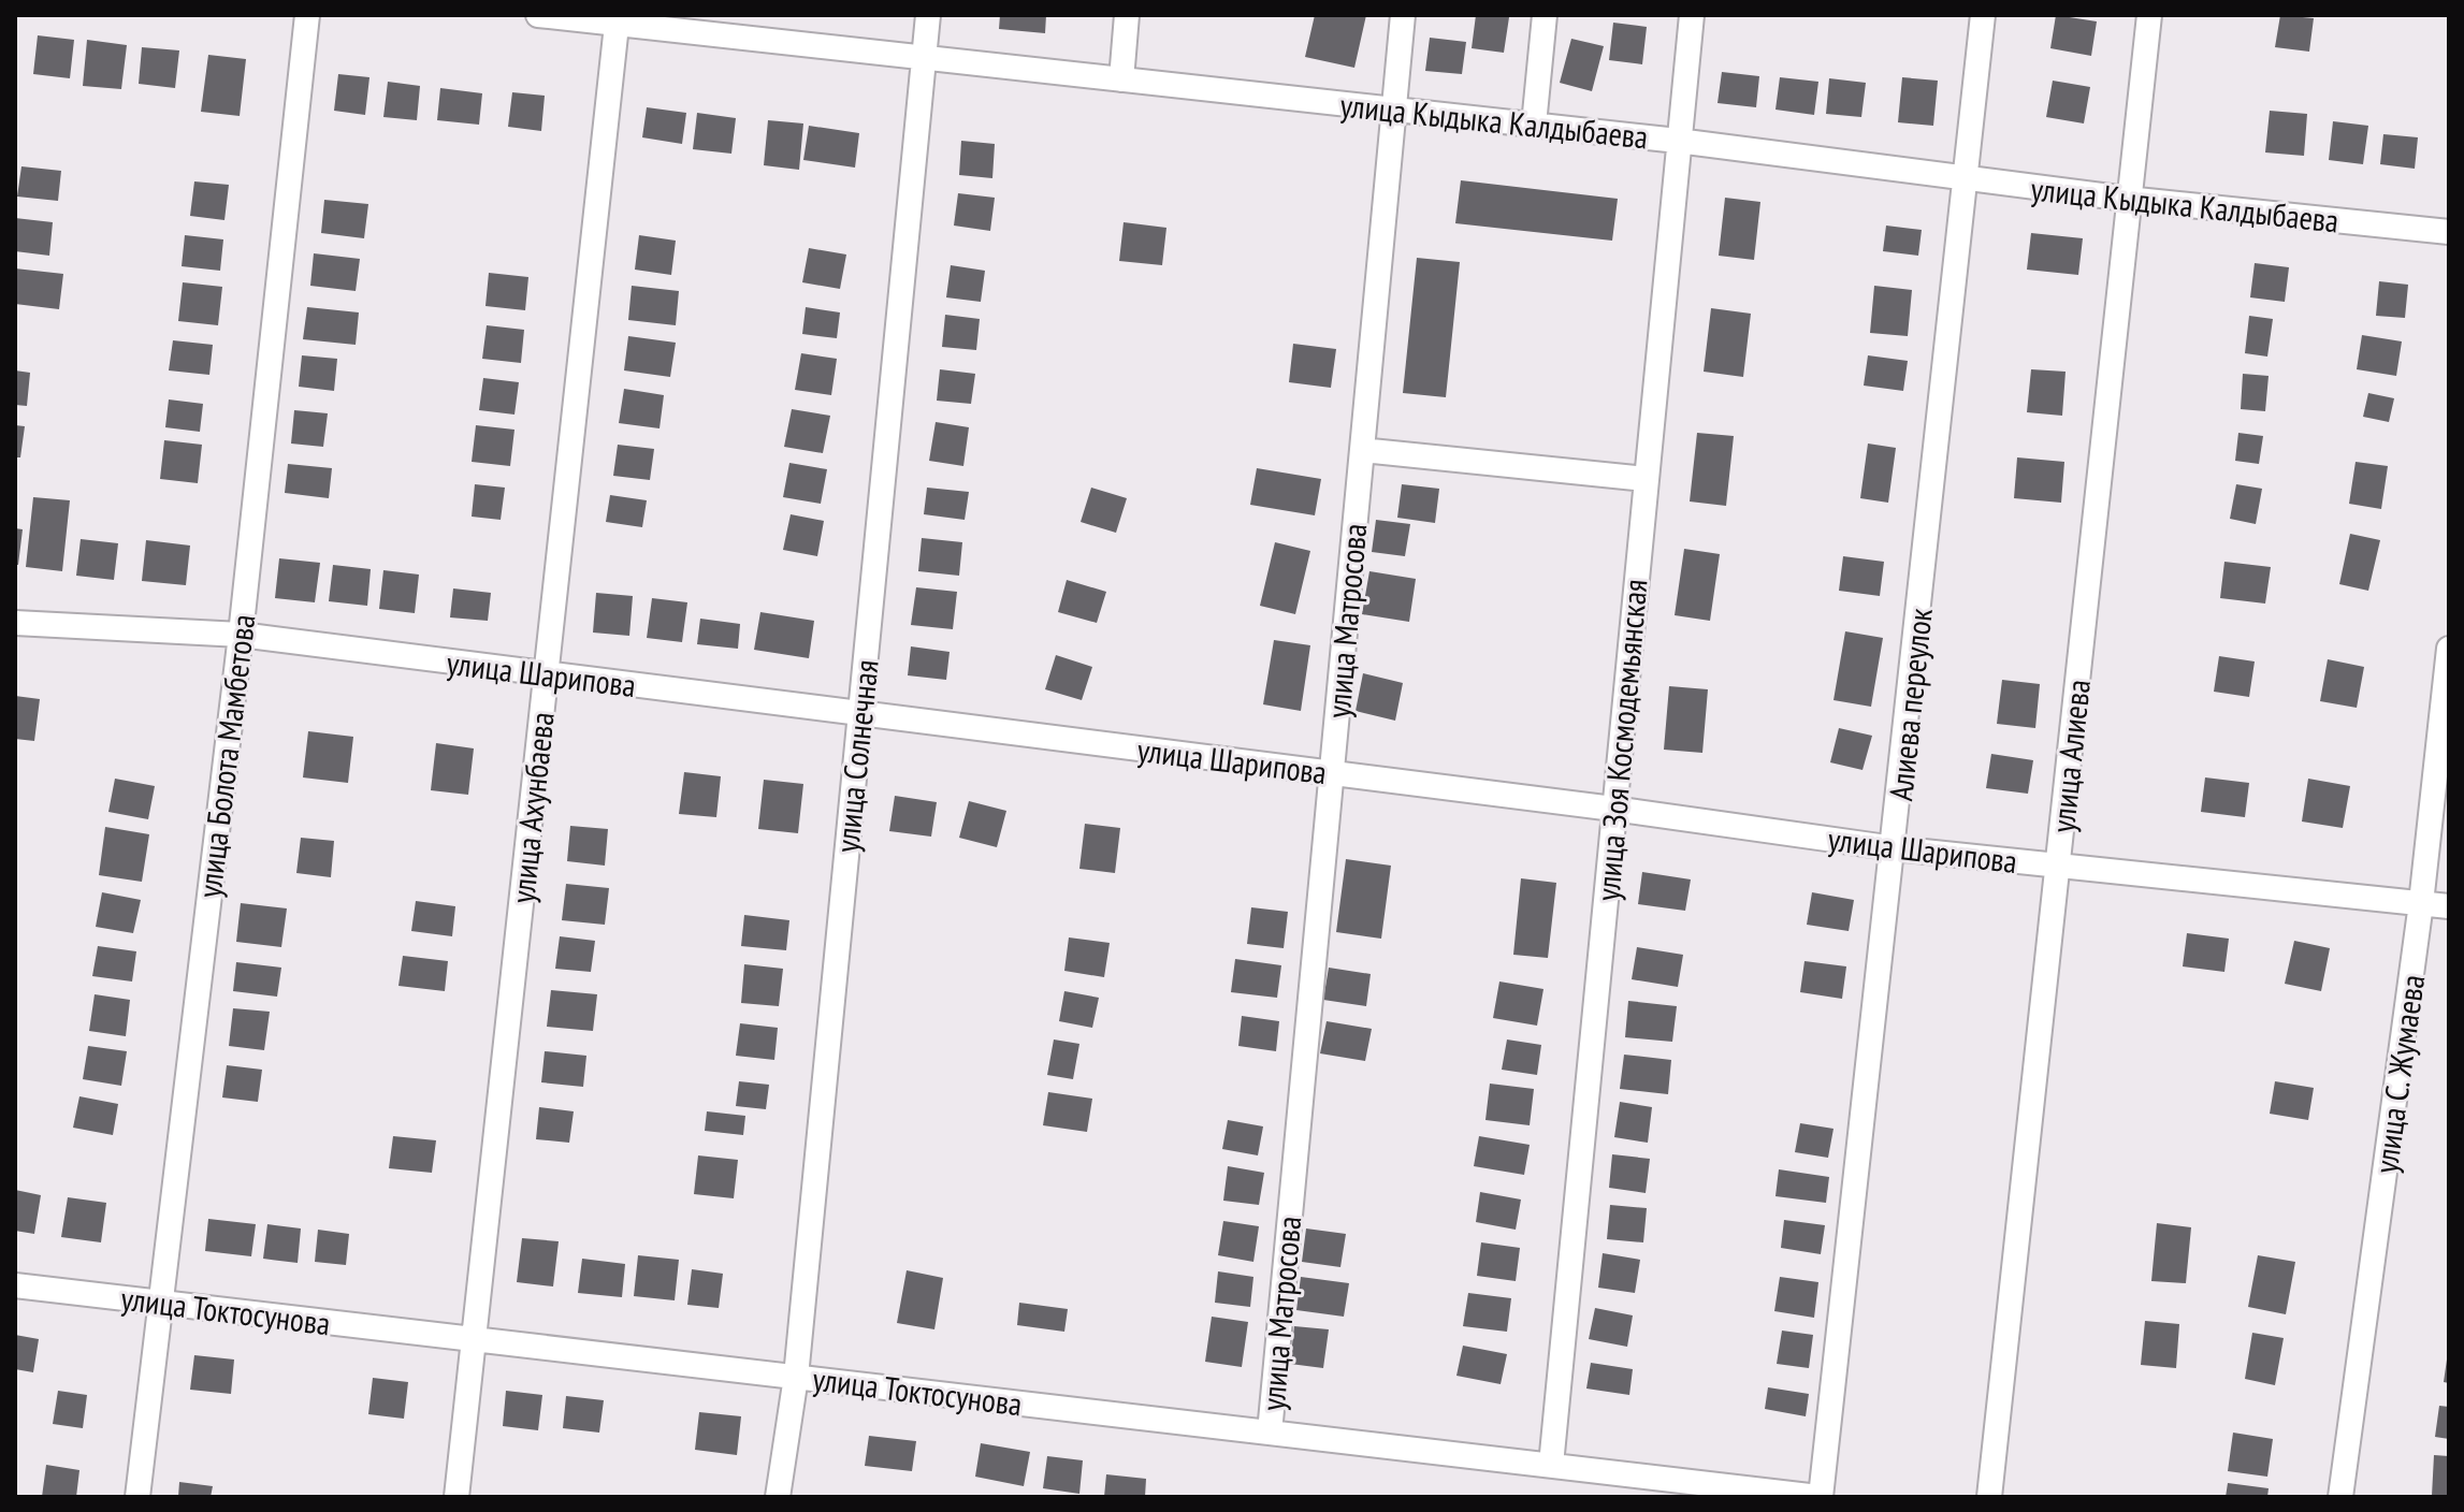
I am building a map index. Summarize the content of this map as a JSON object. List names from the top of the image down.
{
  "streets": {
    "street": [
      "улица Кыдыка Калдыбаева",
      "улица Матросова",
      "улица Шарипова",
      "Алиева переулок",
      "улица Зоя Космодемьянская",
      "улица Болота Мамбетова",
      "улица Солнечная",
      "улица Алиева",
      "улица Ахунбаева",
      "улица С. Жумаева",
      "улица Токтосунова"
    ]
  },
  "crossings": [
    ["улица Кыдыка Калдыбаева", "улица Матросова"],
    ["улица Кыдыка Калдыбаева", "Алиева переулок"],
    ["улица Кыдыка Калдыбаева", "улица Зоя Космодемьянская"],
    ["улица Кыдыка Калдыбаева", "улица Солнечная"],
    ["улица Кыдыка Калдыбаева", "улица Алиева"],
    ["улица Кыдыка Калдыбаева", "улица Ахунбаева"],
    ["улица Матросова", "улица Шарипова"],
    ["улица Матросова", "улица Токтосунова"],
    ["улица Шарипова", "Алиева переулок"],
    ["улица Шарипова", "улица Зоя Космодемьянская"],
    ["улица Шарипова", "улица Болота Мамбетова"],
    ["улица Шарипова", "улица Солнечная"],
    ["улица Шарипова", "улица Алиева"],
    ["улица Шарипова", "улица Ахунбаева"],
    ["улица Шарипова", "улица С. Жумаева"],
    ["Алиева переулок", "улица Токтосунова"],
    ["улица Зоя Космодемьянская", "улица Токтосунова"],
    ["улица Болота Мамбетова", "улица Токтосунова"],
    ["улица Солнечная", "улица Токтосунова"],
    ["улица Ахунбаева", "улица Токтосунова"]
  ]
}
